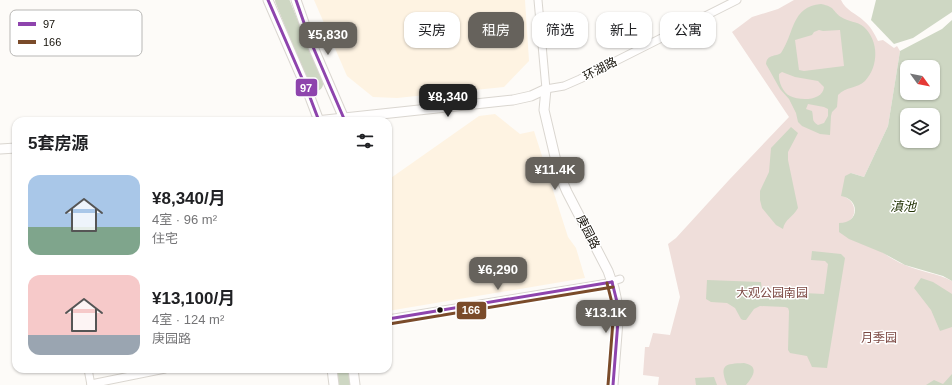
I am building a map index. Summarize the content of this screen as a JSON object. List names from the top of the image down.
{
  "streets": {
    "street": ["环湖路", "庚园路"]
  },
  "crossings": [
    ["环湖路", "庚园路"]
  ],
  "water": ["滇池"],
  "parks": ["大观公园南园", "月季园"],
  "lines": ["transit line 97", "transit line 166"],
  "legend": ["97", "166"],
  "north": "bottom right",
  "page": {
    "chip": [
      "买房",
      "租房",
      "筛选",
      "新上",
      "公寓"
    ],
    "price": [
      "¥5,830",
      "¥8,340",
      "¥11.4K",
      "¥6,290",
      "¥13.1K"
    ],
    "heading": "5套房源",
    "list": [
      {
        "name": "¥8,340/月",
        "note": "4室 · 96 m² · 住宅"
      },
      {
        "name": "¥13,100/月",
        "note": "4室 · 124 m² · 庚园路"
      }
    ]
  }
}
